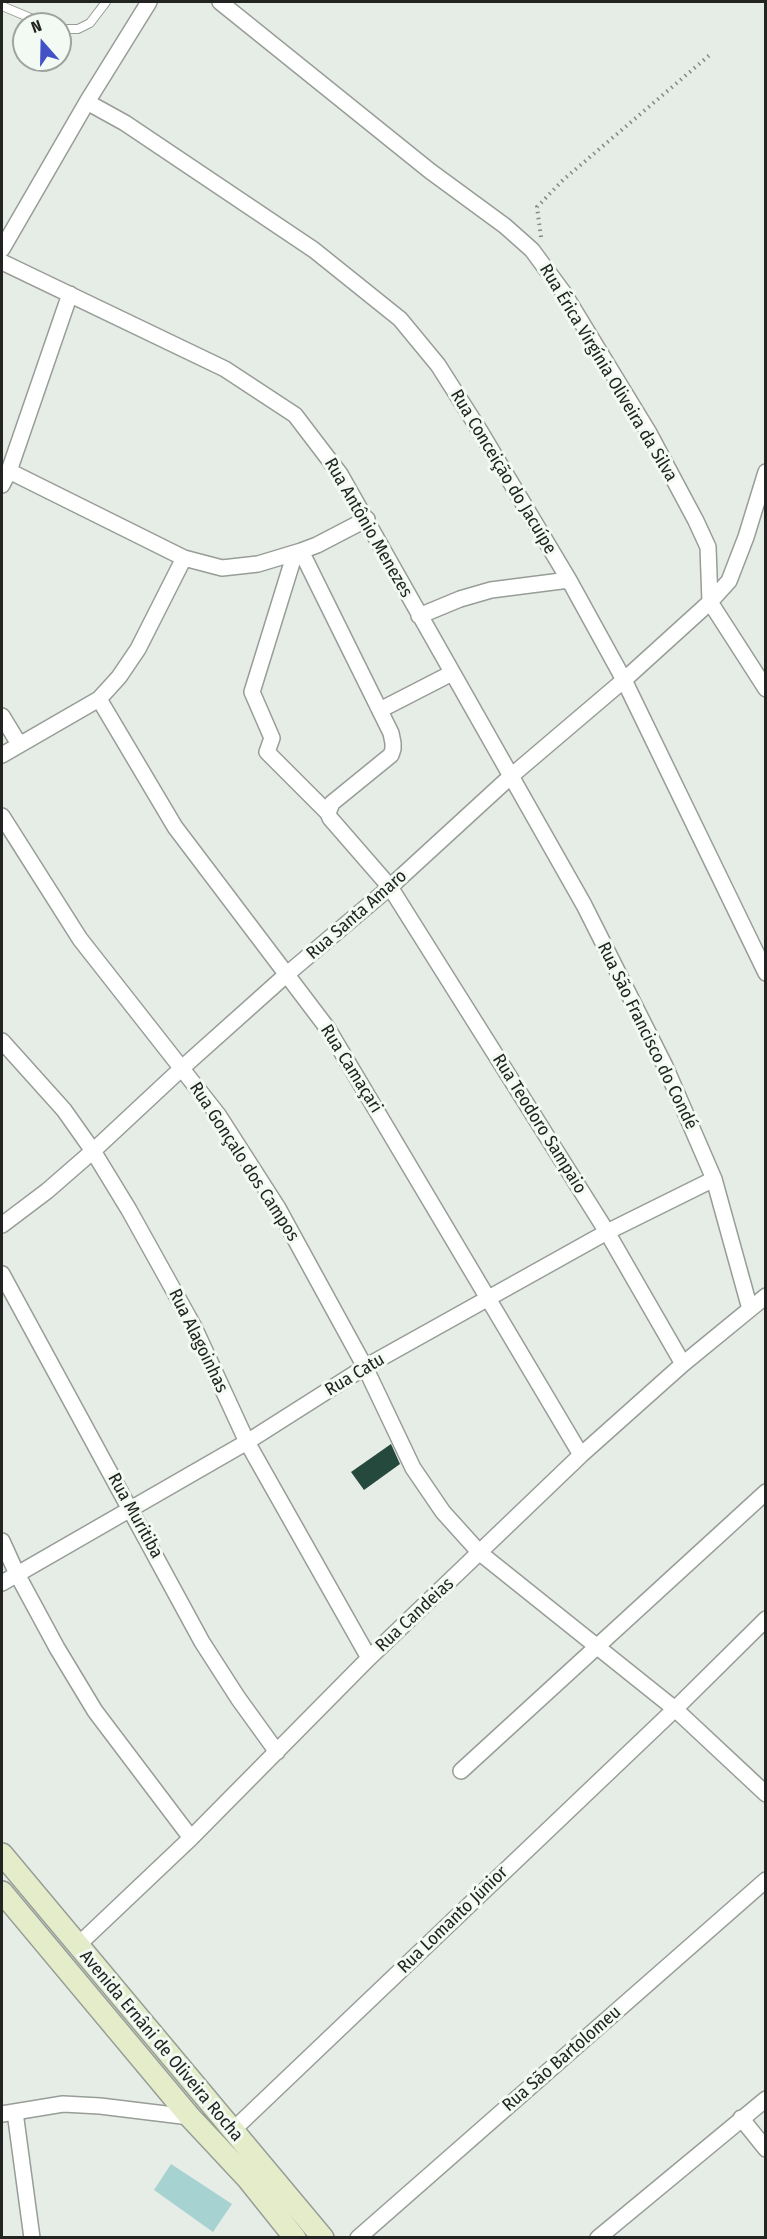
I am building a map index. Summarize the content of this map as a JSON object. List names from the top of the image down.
{
  "streets": {
    "main road": ["Avenida Ernâni de Oliveira Rocha"],
    "street": [
      "Rua Érica Virgínia Oliveira da Silva",
      "Rua Conceição do Jacuípe",
      "Rua Antônio Menezes",
      "Rua Santa Amaro",
      "Rua São Francisco do Condé",
      "Rua Camaçari",
      "Rua Teodoro Sampaio",
      "Rua Gonçalo dos Campos",
      "Rua Alagoinhas",
      "Rua Catu",
      "Rua Muritiba",
      "Rua Candeias",
      "Rua Lomanto Júnior",
      "Rua São Bartolomeu"
    ]
  },
  "crossings": [
    ["Rua Érica Virgínia Oliveira da Silva", "Rua Santa Amaro"],
    ["Rua Conceição do Jacuípe", "Rua Santa Amaro"],
    ["Rua Antônio Menezes", "Rua Santa Amaro"],
    ["Rua Antônio Menezes", "Rua São Francisco do Condé"],
    ["Rua Santa Amaro", "Rua São Francisco do Condé"],
    ["Rua Santa Amaro", "Rua Camaçari"],
    ["Rua Santa Amaro", "Rua Teodoro Sampaio"],
    ["Rua Santa Amaro", "Rua Gonçalo dos Campos"],
    ["Rua Santa Amaro", "Rua Alagoinhas"],
    ["Rua São Francisco do Condé", "Rua Catu"],
    ["Rua São Francisco do Condé", "Rua Candeias"],
    ["Rua Camaçari", "Rua Catu"],
    ["Rua Camaçari", "Rua Candeias"],
    ["Rua Teodoro Sampaio", "Rua Catu"],
    ["Rua Teodoro Sampaio", "Rua Candeias"],
    ["Rua Gonçalo dos Campos", "Rua Catu"],
    ["Rua Gonçalo dos Campos", "Rua Candeias"],
    ["Rua Gonçalo dos Campos", "Rua Lomanto Júnior"],
    ["Rua Alagoinhas", "Rua Catu"],
    ["Rua Alagoinhas", "Rua Candeias"],
    ["Rua Catu", "Rua Muritiba"],
    ["Rua Muritiba", "Rua Candeias"],
    ["Rua Candeias", "Avenida Ernâni de Oliveira Rocha"],
    ["Rua Lomanto Júnior", "Avenida Ernâni de Oliveira Rocha"]
  ],
  "north": "top"
}
